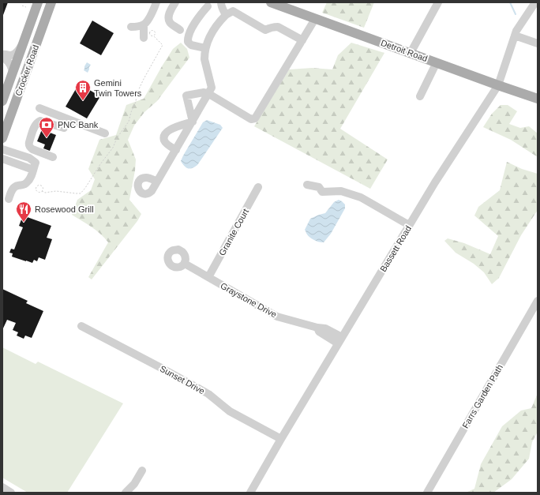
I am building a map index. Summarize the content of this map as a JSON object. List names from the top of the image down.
{
  "streets": {
    "main road": ["Detroit Road", "Crocker Road"],
    "street": [
      "Granite Court",
      "Bassett Road",
      "Graystone Drive",
      "Sunset Drive",
      "Farrs Garden Path"
    ]
  },
  "crossings": [
    ["Detroit Road", "Bassett Road"],
    ["Granite Court", "Graystone Drive"],
    ["Bassett Road", "Graystone Drive"],
    ["Bassett Road", "Sunset Drive"]
  ],
  "places": {
    "building": ["Gemini Twin Towers"],
    "bank": ["PNC Bank"],
    "restaurant": ["Rosewood Grill"]
  }
}
